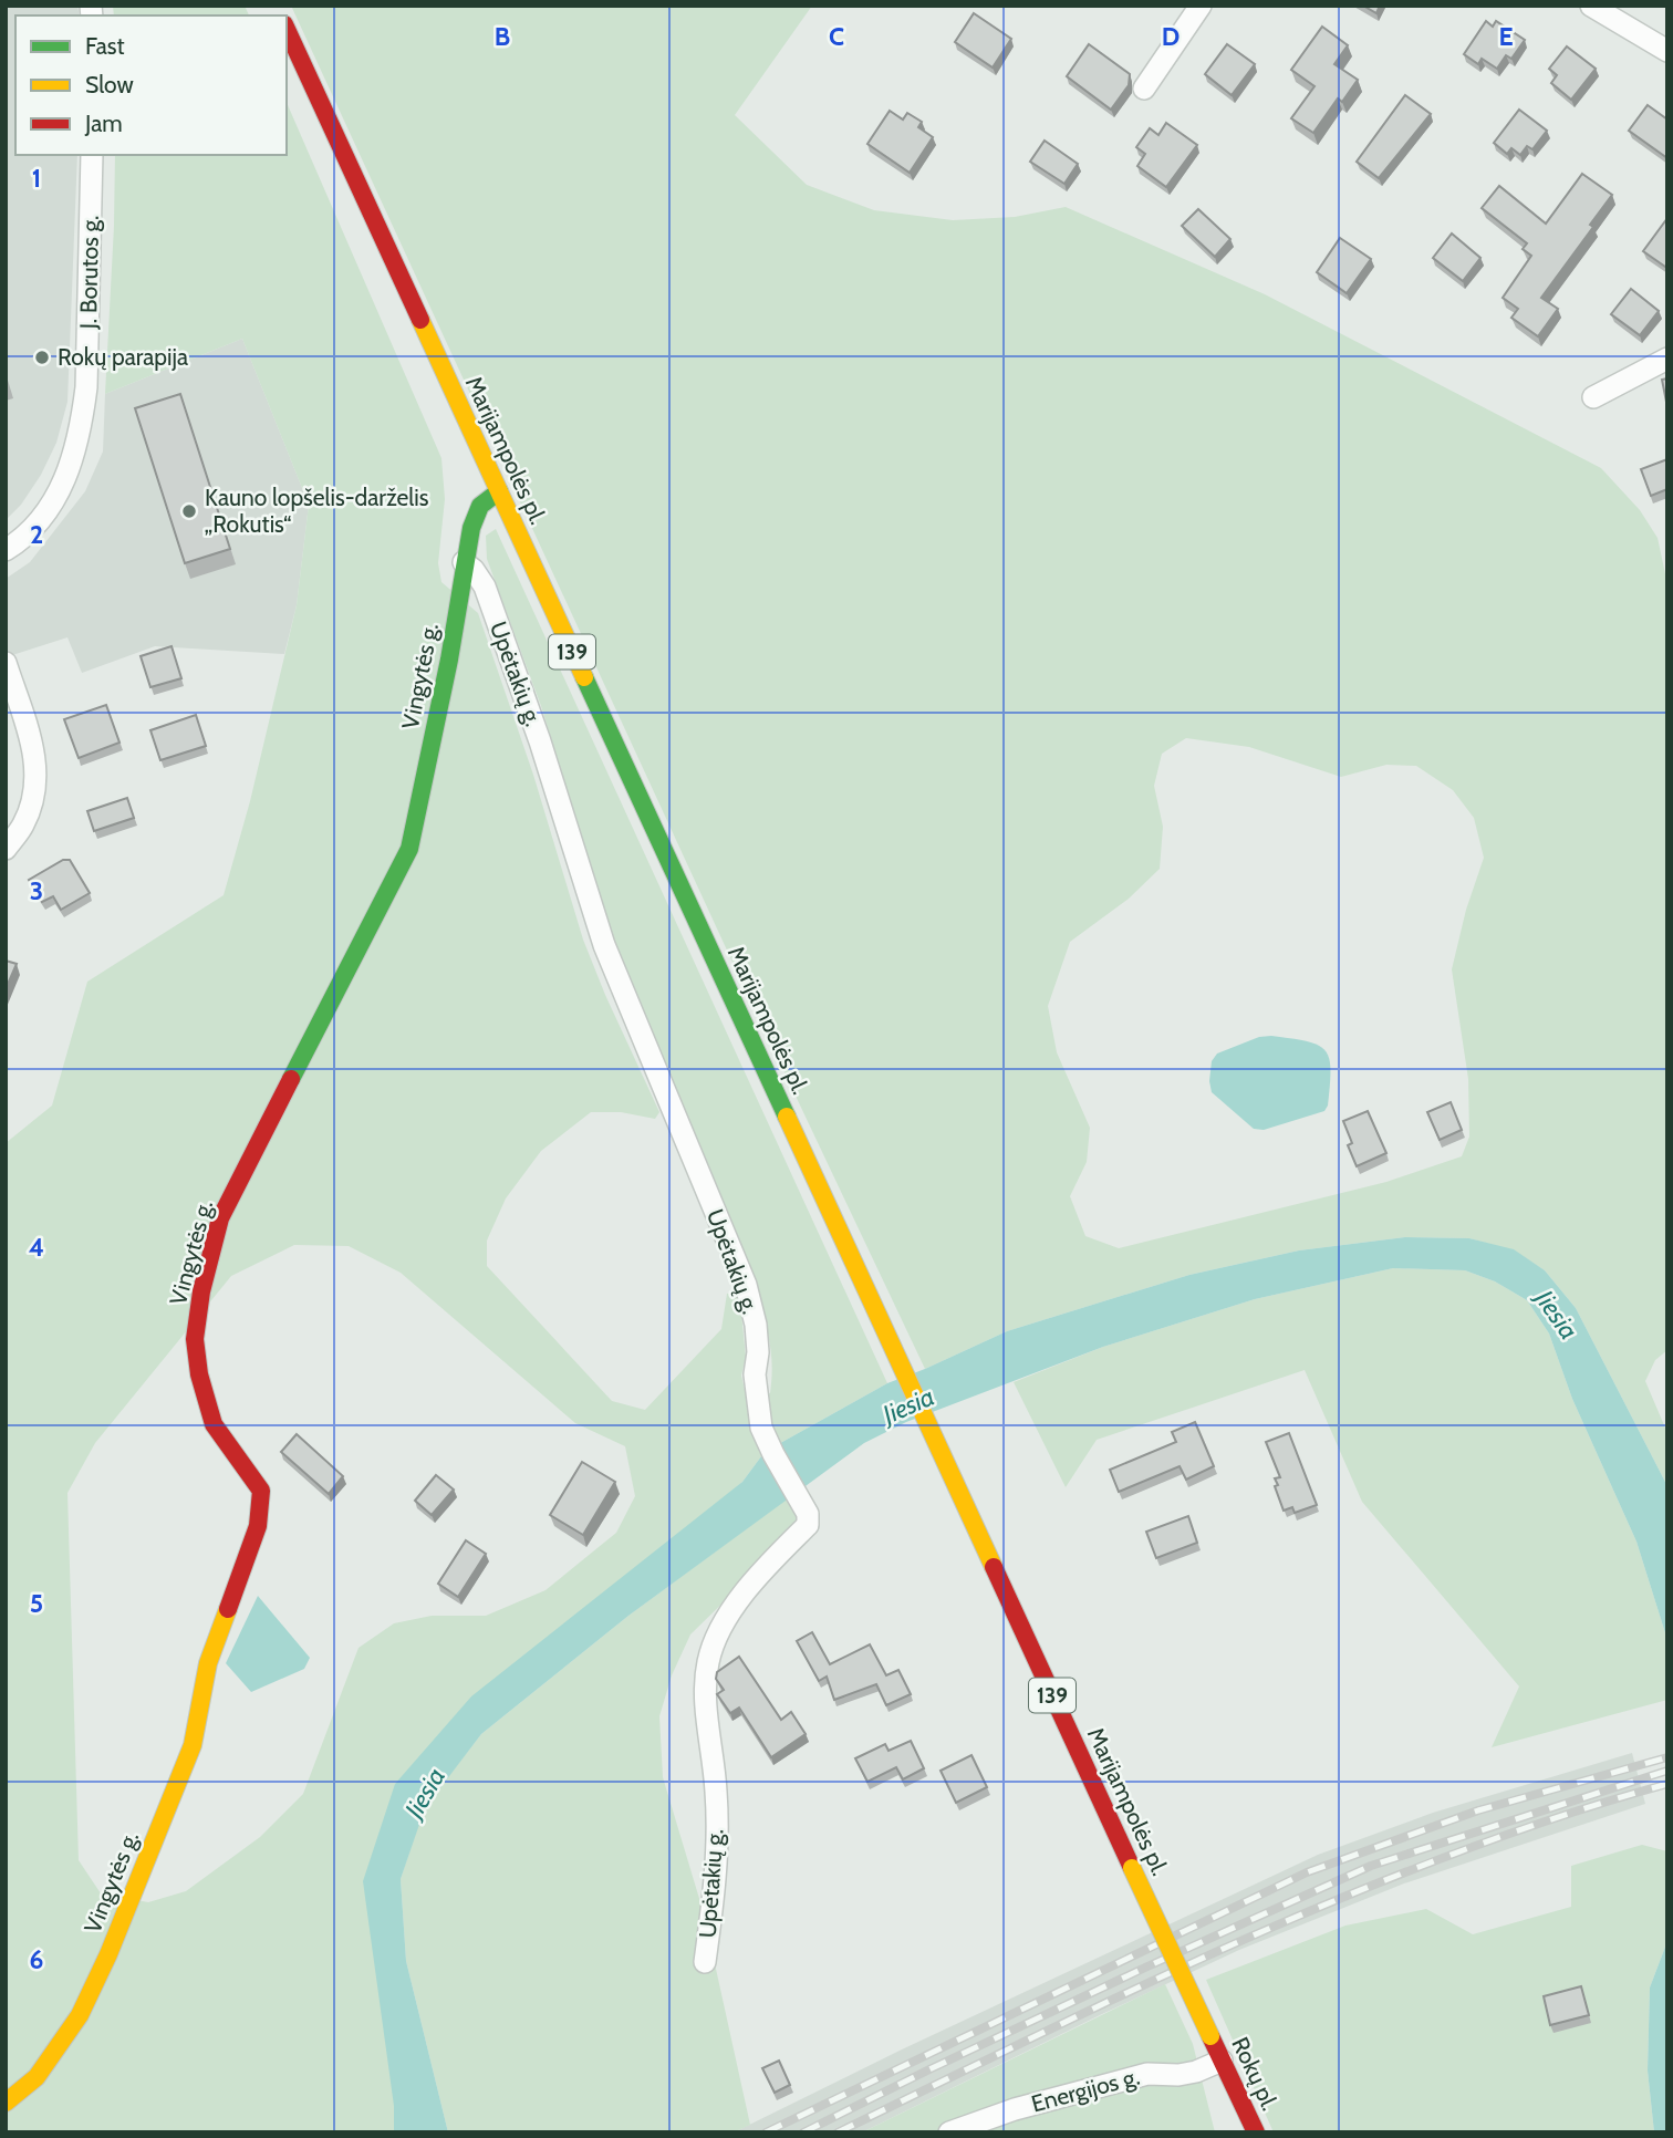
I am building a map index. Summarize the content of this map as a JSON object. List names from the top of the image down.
{
  "streets": {
    "main road": [
      "Marijampolės pl.",
      "139",
      "Vingytės g.",
      "Rokų pl."
    ],
    "street": ["J. Borutos g.", "Upėtakių g.", "Energijos g."]
  },
  "crossings": [
    ["Marijampolės pl.", "Vingytės g."],
    ["Marijampolės pl.", "Rokų pl."],
    ["Upėtakių g.", "Vingytės g."],
    ["Rokų pl.", "Energijos g."]
  ],
  "water": ["Jiesia"],
  "places": ["Rokų parapija", "Kauno lopšelis-darželis „Rokutis“"],
  "legend": ["Fast", "Slow", "Jam"],
  "grid": {
    "columns": [
      "B",
      "C",
      "D",
      "E"
    ],
    "rows": [
      "1",
      "2",
      "3",
      "4",
      "5",
      "6"
    ]
  }
}
